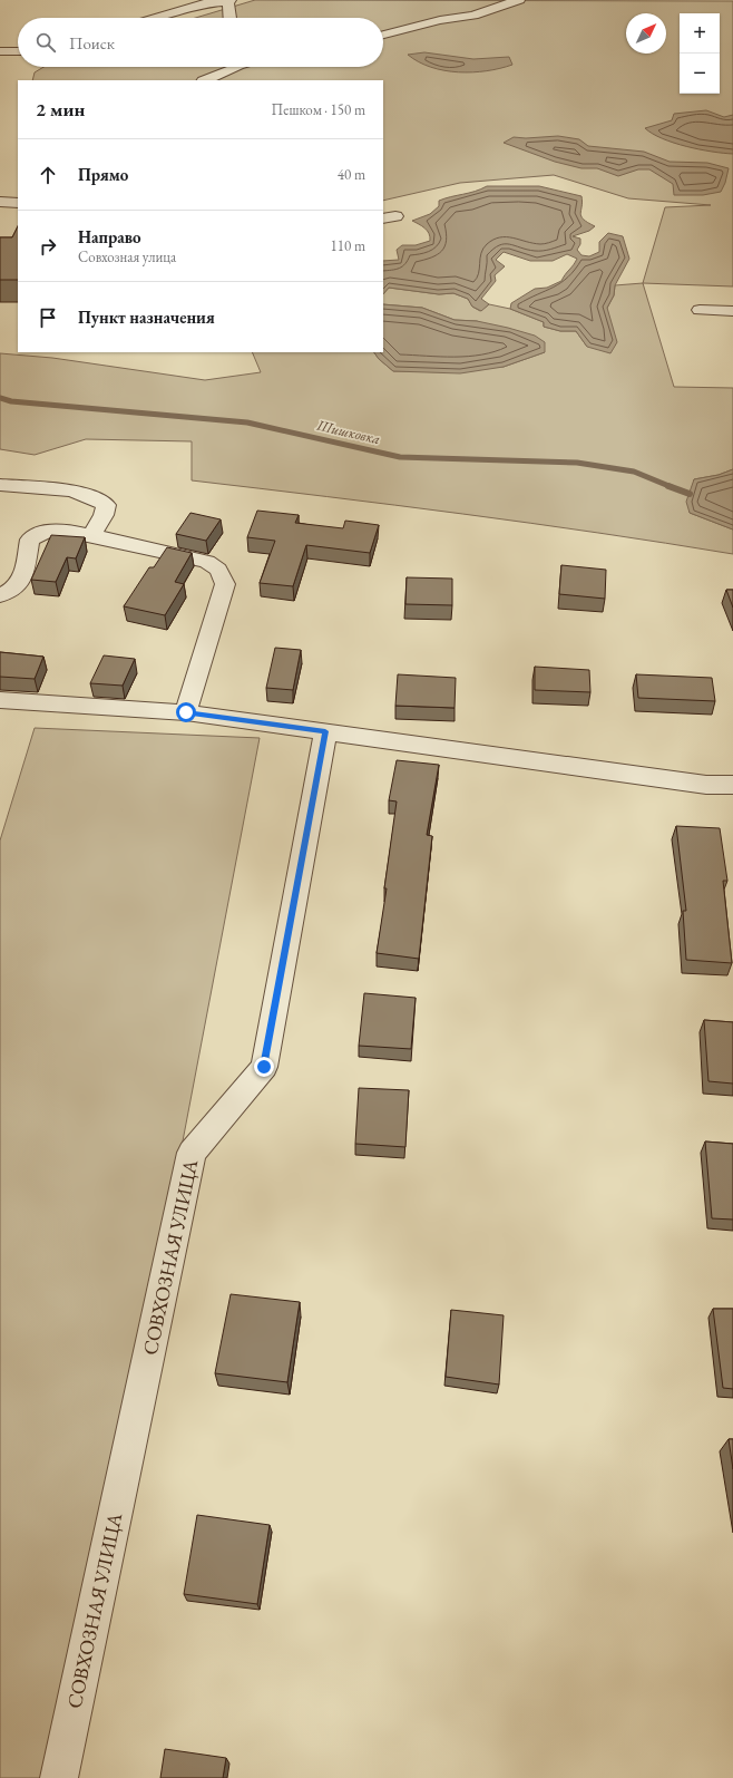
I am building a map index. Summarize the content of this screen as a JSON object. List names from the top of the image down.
{
  "streets": {
    "street": ["СОВХОЗНАЯ УЛИЦА"]
  },
  "water": ["Шишковка"],
  "north": "top right",
  "page": {
    "map_buttons": ["+", "−"],
    "search": "Поиск",
    "heading": ["2 мин", "Пешком · 150 m"],
    "list": [
      ["Прямо", "40 m"],
      ["Направо", "Совхозная улица", "110 m"],
      "Пункт назначения"
    ]
  }
}
